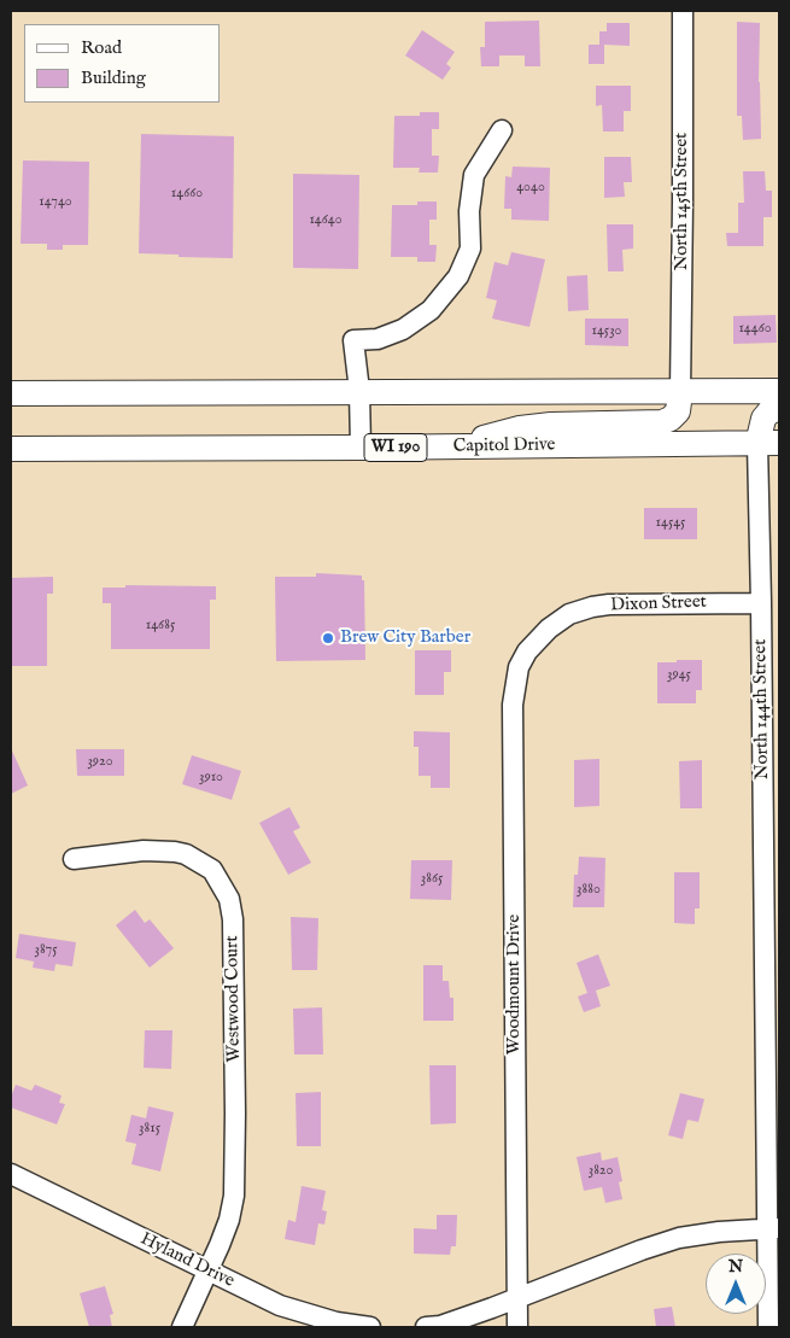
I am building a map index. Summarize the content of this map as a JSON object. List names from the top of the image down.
{
  "streets": {
    "main road": ["Capitol Drive", "WI 190"],
    "street": [
      "North 145th Street",
      "Dixon Street",
      "North 144th Street",
      "Woodmount Drive",
      "Westwood Court",
      "Hyland Drive"
    ]
  },
  "crossings": [
    ["Capitol Drive", "North 144th Street"],
    ["Dixon Street", "North 144th Street"],
    ["Dixon Street", "Woodmount Drive"],
    ["Westwood Court", "Hyland Drive"]
  ],
  "places": ["Brew City Barber"],
  "house_numbers": [
    "4040",
    "14660",
    "14740",
    "14640",
    "14460",
    "14530",
    "14545",
    "14685",
    "3945",
    "3920",
    "3910",
    "3865",
    "3880",
    "3875",
    "3815",
    "3820"
  ],
  "legend": ["Road", "Building"],
  "north": "top"
}
